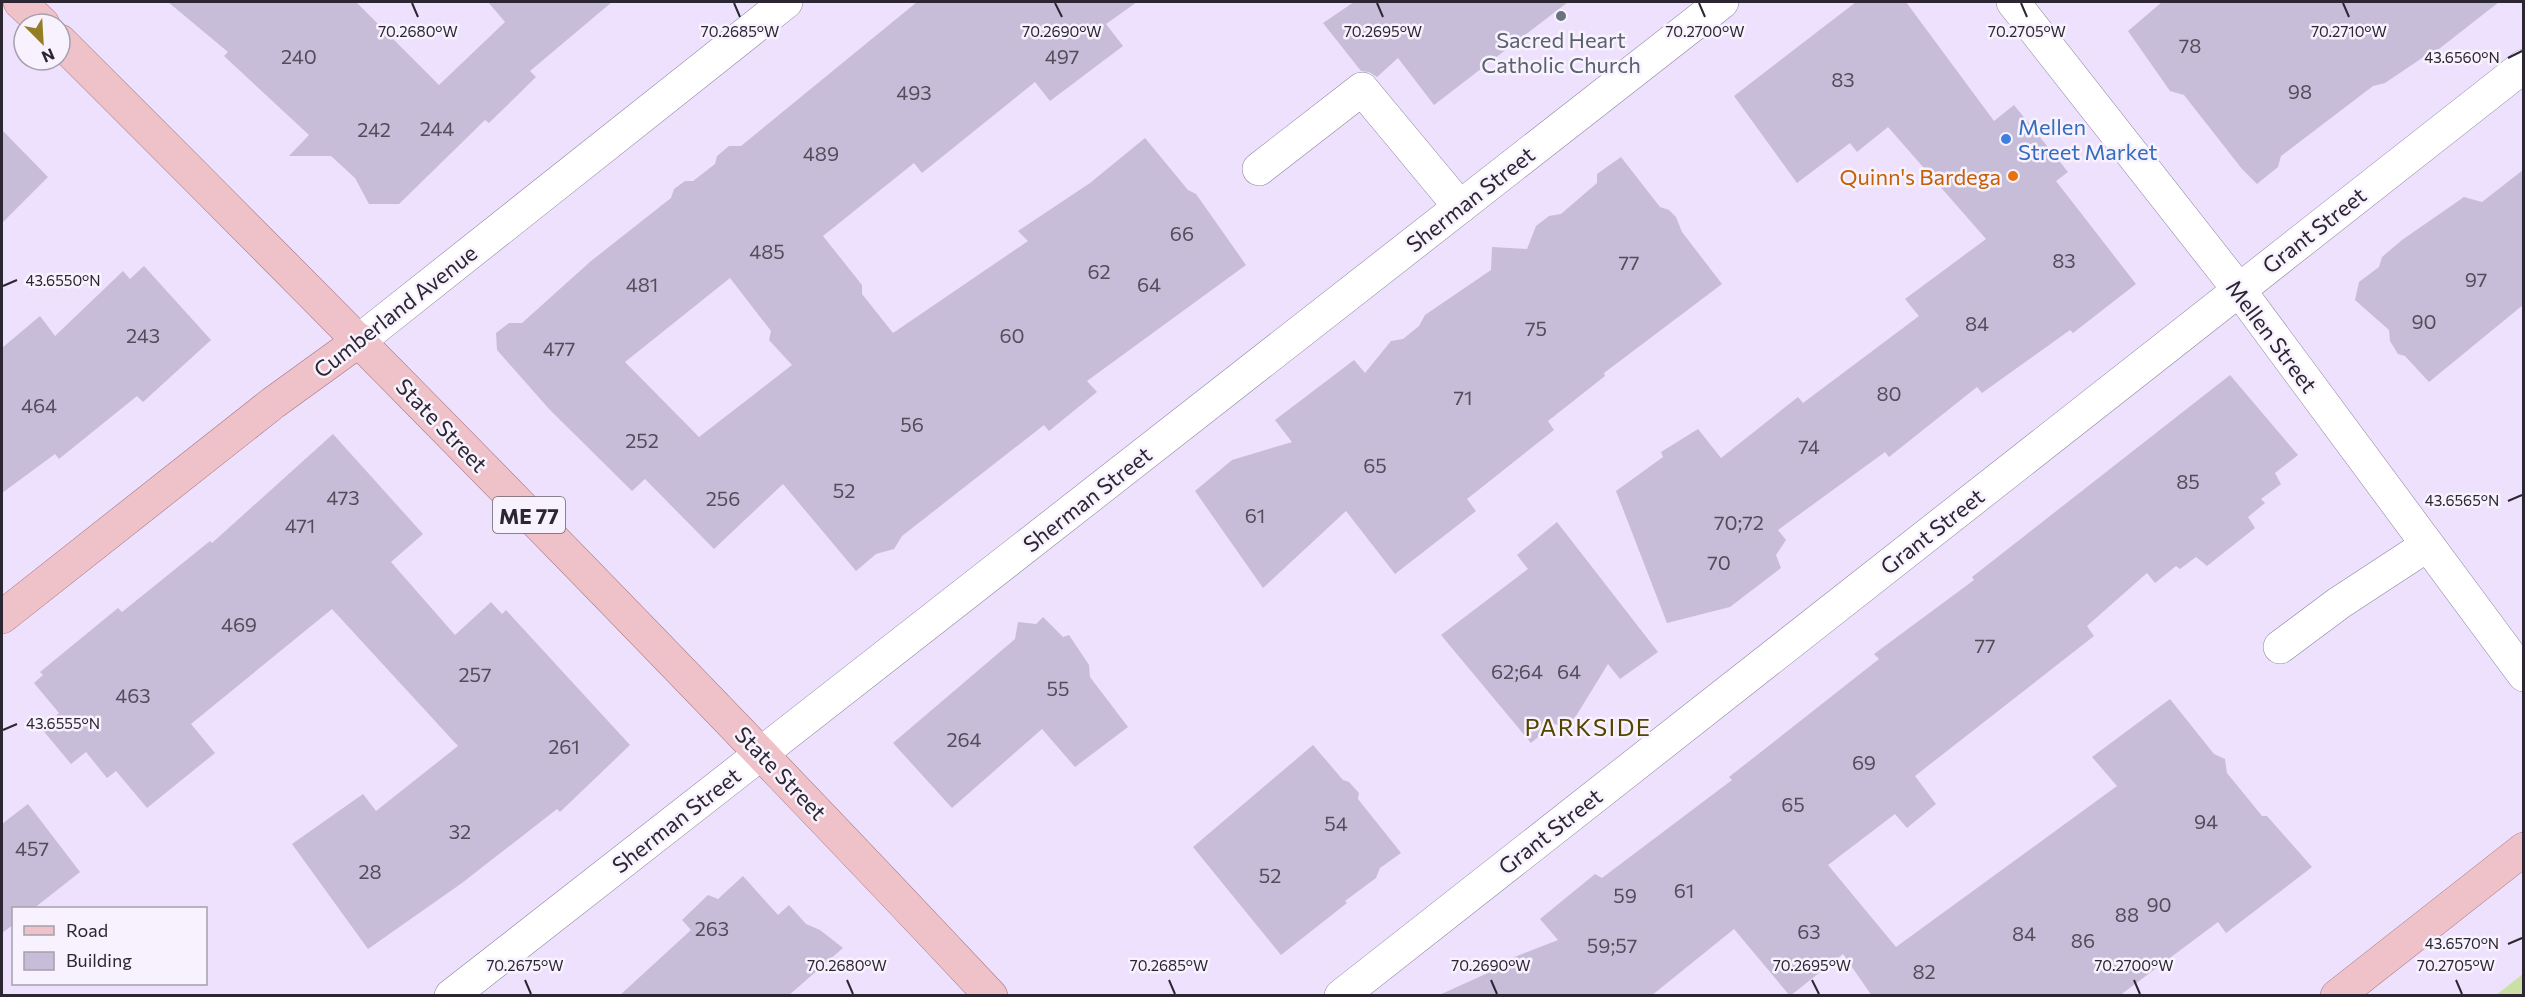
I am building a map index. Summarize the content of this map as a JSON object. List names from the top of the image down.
{
  "streets": {
    "main road": ["Cumberland Avenue", "State Street", "ME 77"],
    "street": ["Sherman Street", "Grant Street", "Mellen Street"]
  },
  "crossings": [
    ["Sherman Street", "State Street"],
    ["Grant Street", "Mellen Street"],
    ["Cumberland Avenue", "State Street"]
  ],
  "districts": ["PARKSIDE"],
  "places": ["Sacred Heart Catholic Church", "Mellen Street Market", "Quinn's Bardega"],
  "house_numbers": [
    "78",
    "240",
    "497",
    "83",
    "98",
    "493",
    "244",
    "242",
    "489",
    "66",
    "485",
    "83",
    "77",
    "62",
    "97",
    "481",
    "64",
    "90",
    "84",
    "75",
    "243",
    "60",
    "477",
    "80",
    "71",
    "464",
    "56",
    "252",
    "74",
    "65",
    "85",
    "52",
    "473",
    "256",
    "61",
    "70;72",
    "471",
    "70",
    "469",
    "77",
    "62;64",
    "64",
    "257",
    "55",
    "463",
    "264",
    "261",
    "69",
    "65",
    "94",
    "54",
    "32",
    "457",
    "28",
    "52",
    "61",
    "59",
    "90",
    "88",
    "263",
    "63",
    "84",
    "86",
    "59;57",
    "82"
  ],
  "legend": ["Road", "Building"],
  "north": "bottom right",
  "coordinates": [
    "70.2680°W",
    "70.2685°W",
    "70.2690°W",
    "70.2695°W",
    "70.2700°W",
    "70.2705°W",
    "70.2710°W",
    "43.6560°N",
    "43.6550°N",
    "43.6565°N",
    "43.6555°N",
    "43.6570°N",
    "70.2675°W"
  ]
}
